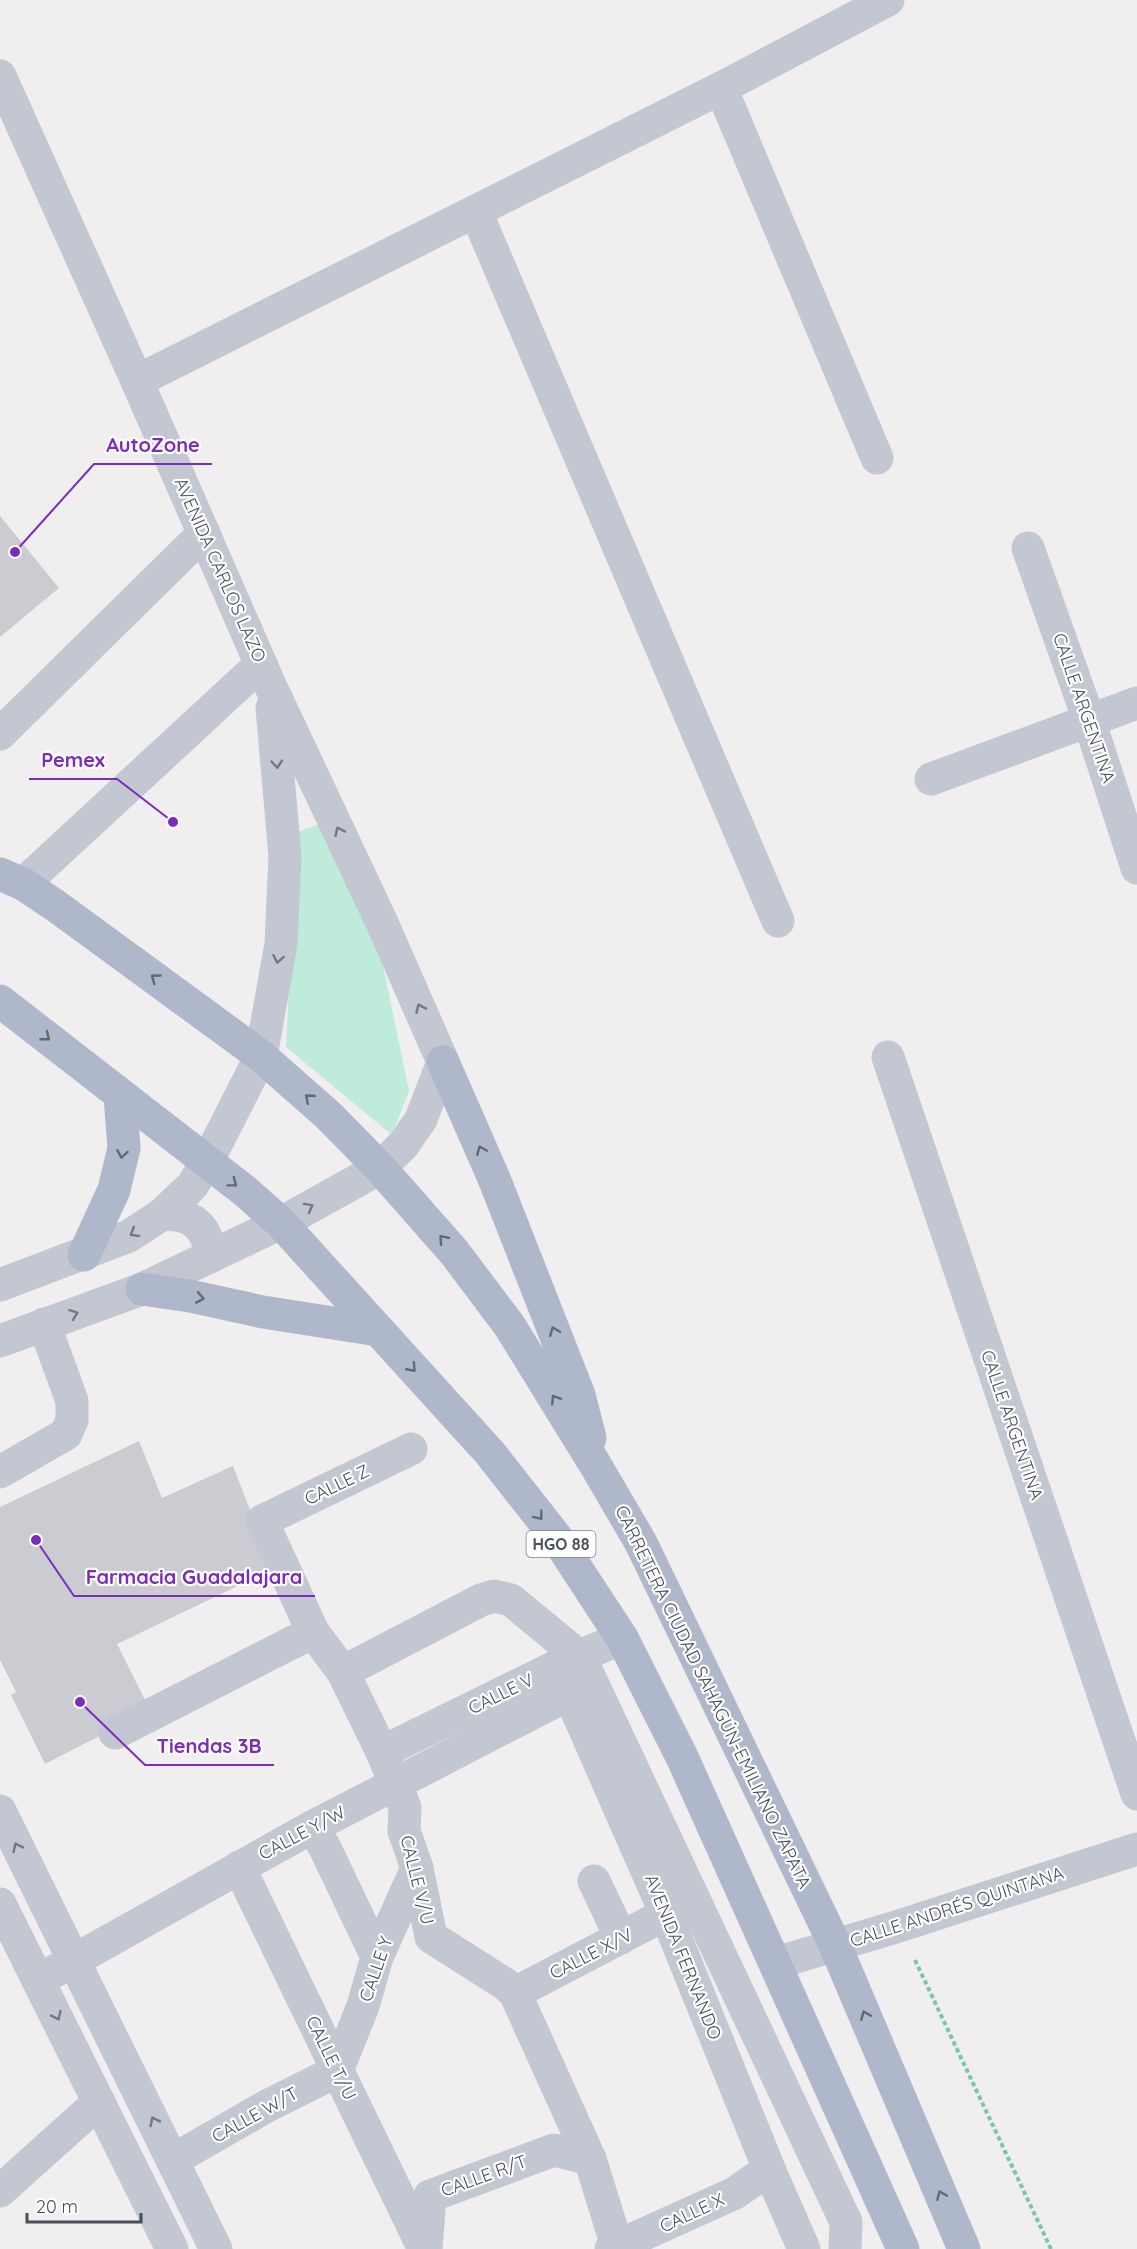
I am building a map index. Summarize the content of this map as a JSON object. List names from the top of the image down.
{
  "streets": {
    "main road": ["HGO 88", "CARRETERA CIUDAD SAHAGÚN-EMILIANO ZAPATA"],
    "street": [
      "AVENIDA CARLOS LAZO",
      "CALLE ARGENTINA",
      "CALLE Z",
      "CALLE V",
      "CALLE Y/W",
      "CALLE V/U",
      "CALLE ANDRÉS QUINTANA",
      "CALLE X/V",
      "AVENIDA FERNANDO",
      "CALLE Y",
      "CALLE T/U",
      "CALLE W/T",
      "CALLE R/T",
      "CALLE X"
    ]
  },
  "crossings": [
    ["CALLE Z", "CALLE V/U"],
    ["HGO 88", "CALLE V"],
    ["HGO 88", "CALLE ANDRÉS QUINTANA"],
    ["CALLE V", "CALLE Y/W"],
    ["CALLE V", "CALLE V/U"],
    ["CALLE V", "AVENIDA FERNANDO"],
    ["CARRETERA CIUDAD SAHAGÚN-EMILIANO ZAPATA", "CALLE ANDRÉS QUINTANA"],
    ["CALLE Y/W", "CALLE V/U"],
    ["CALLE Y/W", "AVENIDA FERNANDO"],
    ["CALLE Y/W", "CALLE T/U"],
    ["CALLE V/U", "CALLE X/V"],
    ["CALLE V/U", "CALLE Y"],
    ["CALLE V/U", "CALLE R/T"],
    ["CALLE V/U", "CALLE X"],
    ["CALLE X/V", "AVENIDA FERNANDO"],
    ["AVENIDA FERNANDO", "CALLE X"],
    ["CALLE Y", "CALLE T/U"],
    ["CALLE Y", "CALLE W/T"],
    ["CALLE T/U", "CALLE W/T"],
    ["CALLE T/U", "CALLE R/T"]
  ],
  "one_way": ["AVENIDA CARLOS LAZO"],
  "places": [
    "AutoZone",
    "Pemex",
    "Farmacia Guadalajara",
    "Tiendas 3B"
  ],
  "scale_bar": "20 m"
}
